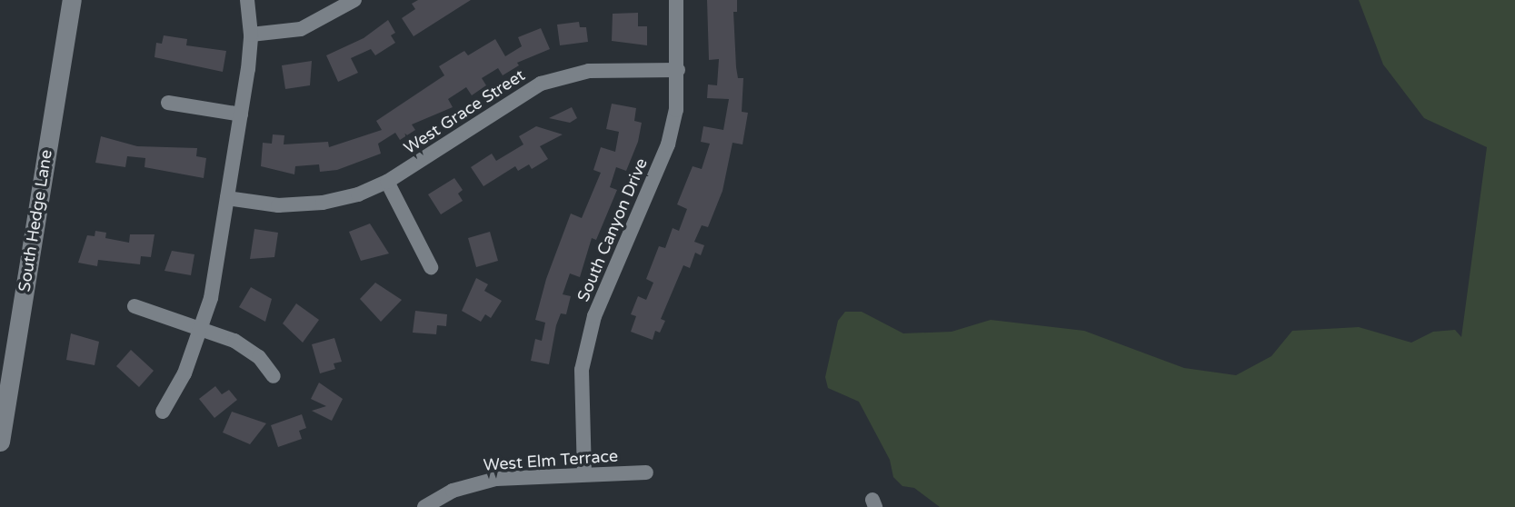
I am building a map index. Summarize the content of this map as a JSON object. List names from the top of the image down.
{
  "streets": {
    "street": [
      "West Grace Street",
      "South Hedge Lane",
      "South Canyon Drive",
      "West Elm Terrace"
    ]
  },
  "crossings": [
    ["West Grace Street", "South Canyon Drive"],
    ["South Canyon Drive", "West Elm Terrace"]
  ]
}
